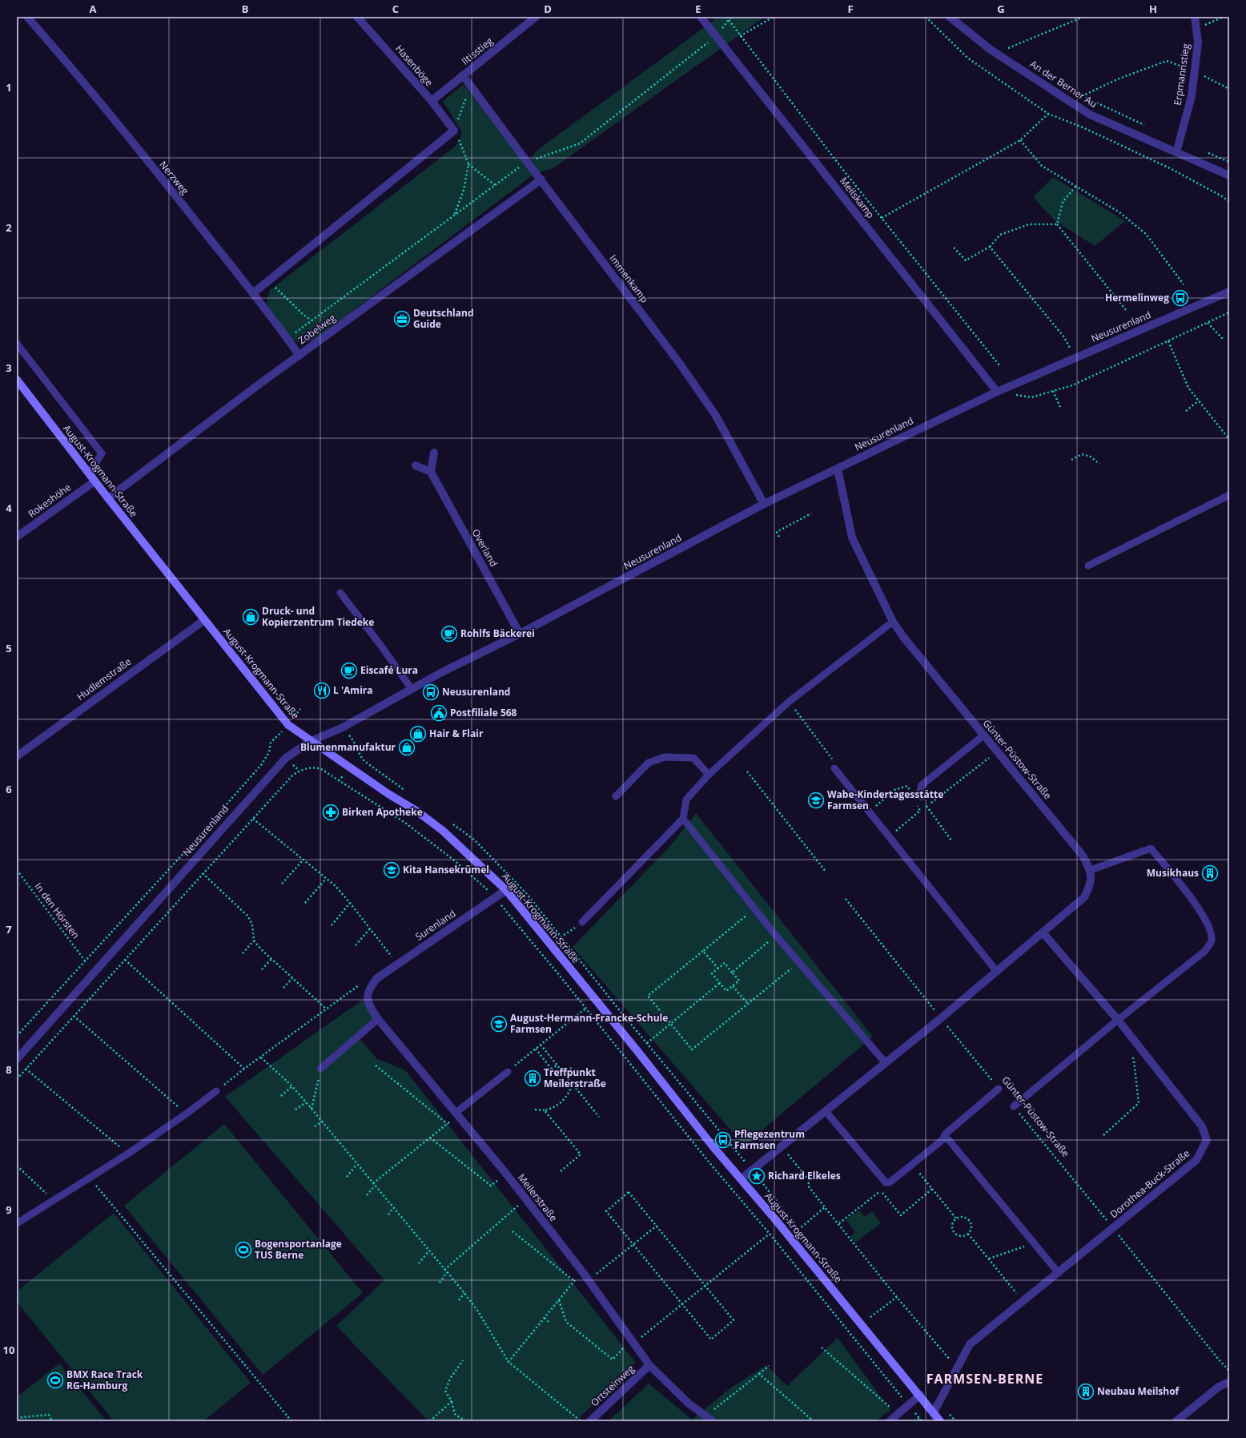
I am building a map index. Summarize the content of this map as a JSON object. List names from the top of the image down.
{
  "streets": {
    "main road": ["August-Krogmann-Straße"],
    "street": [
      "Iltisstieg",
      "Hasenböge",
      "Erpmannstieg",
      "An der Berner Au",
      "Nerzweg",
      "Meilskamp",
      "Immenkamp",
      "Neusurenland",
      "Zobelweg",
      "Rokeshöhe",
      "Overland",
      "Hudlemstraße",
      "Günter-Püstow-Straße",
      "Surenland",
      "Dorothea-Buck-Straße",
      "Meilerstraße",
      "Ortsteinweg"
    ],
    "path": ["In den Hörsten"]
  },
  "crossings": [
    ["Iltisstieg", "Hasenböge"],
    ["Iltisstieg", "Immenkamp"],
    ["Erpmannstieg", "An der Berner Au"],
    ["Nerzweg", "Zobelweg"],
    ["Meilskamp", "Neusurenland"],
    ["Immenkamp", "Neusurenland"],
    ["Immenkamp", "Zobelweg"],
    ["Neusurenland", "August-Krogmann-Straße"],
    ["Neusurenland", "Overland"],
    ["Neusurenland", "Günter-Püstow-Straße"],
    ["Zobelweg", "August-Krogmann-Straße"],
    ["August-Krogmann-Straße", "Rokeshöhe"],
    ["August-Krogmann-Straße", "Hudlemstraße"],
    ["August-Krogmann-Straße", "Surenland"],
    ["August-Krogmann-Straße", "Dorothea-Buck-Straße"],
    ["Günter-Püstow-Straße", "Dorothea-Buck-Straße"],
    ["Surenland", "Meilerstraße"],
    ["Meilerstraße", "Ortsteinweg"]
  ],
  "districts": ["FARMSEN-BERNE"],
  "places": {
    "bus stop": ["Hermelinweg", "Neusurenland", "Pflegezentrum Farmsen"],
    "office": ["Deutschland Guide"],
    "shop": ["Druck- und Kopierzentrum Tiedeke", "Hair & Flair", "Blumenmanufaktur"],
    "cafe": ["Rohlfs Bäckerei", "Eiscafé Lura"],
    "restaurant": ["L 'Amira"],
    "public building": ["Postfiliale 568"],
    "school or university": ["Wabe-Kindertagesstätte Farmsen", "Kita Hansekrümel", "August-Hermann-Francke-Schule Farmsen"],
    "pharmacy": ["Birken Apotheke"],
    "building": ["Musikhaus", "Treffpunkt Meilerstraße", "Neubau Meilshof"],
    "place": ["Richard Elkeles"],
    "sports": ["Bogensportanlage TUS Berne", "BMX Race Track RG-Hamburg"]
  },
  "grid": {
    "columns": [
      "A",
      "B",
      "C",
      "D",
      "E",
      "F",
      "G",
      "H"
    ],
    "rows": [
      "1",
      "2",
      "3",
      "4",
      "5",
      "6",
      "7",
      "8",
      "9",
      "10"
    ]
  }
}
